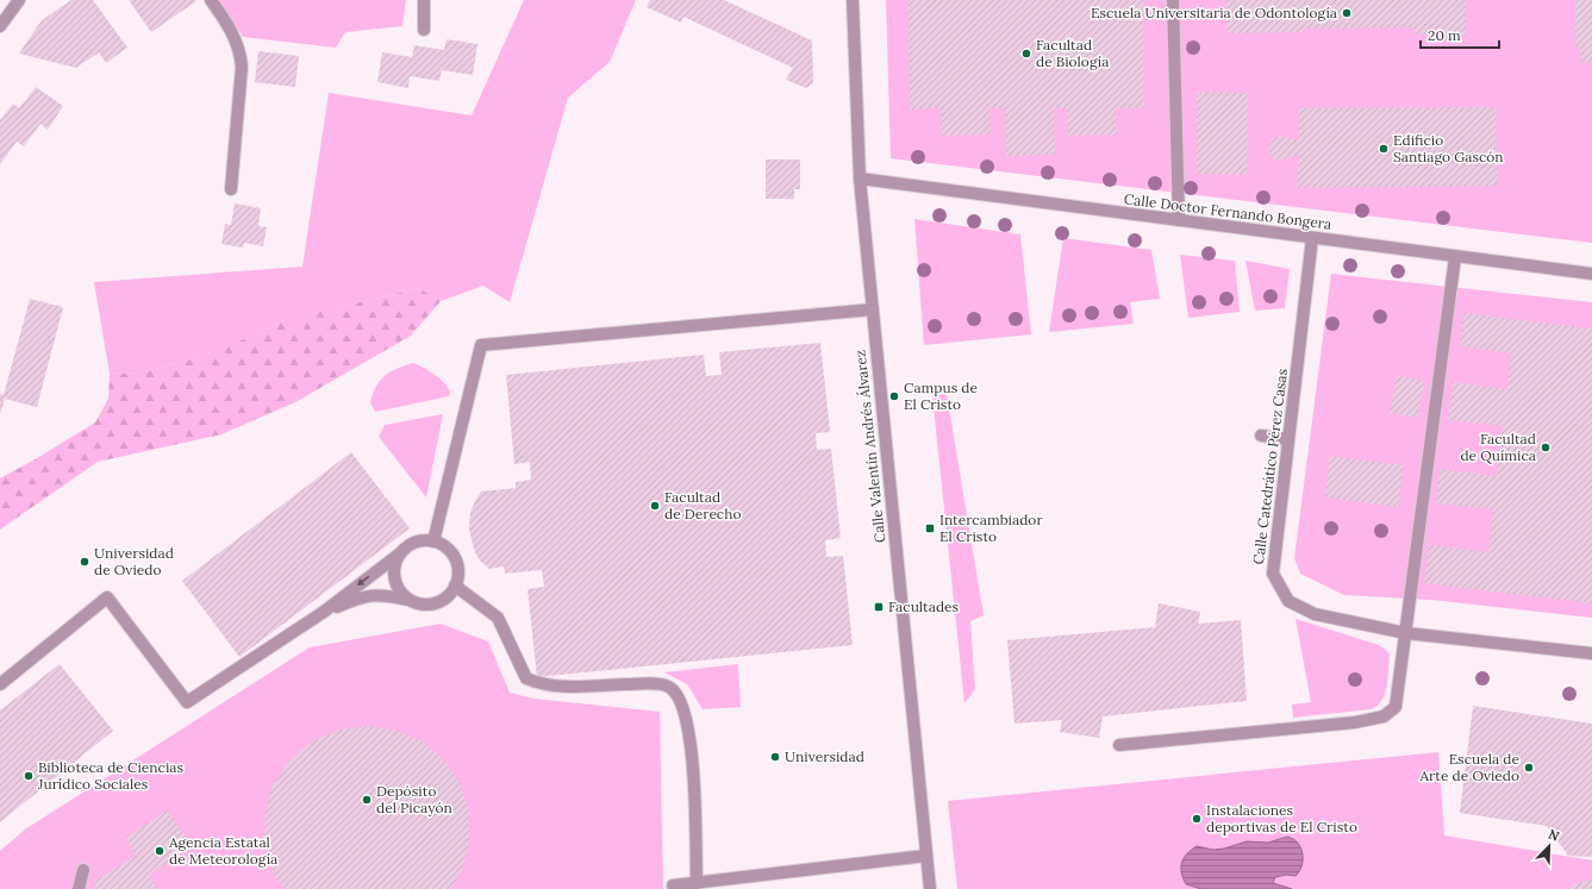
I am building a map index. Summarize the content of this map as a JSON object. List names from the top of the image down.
{
  "streets": {
    "street": ["Calle Doctor Fernando Bongera", "Calle Valentín Andrés Álvarez", "Calle Catedrático Pérez Casas"]
  },
  "crossings": [
    ["Calle Doctor Fernando Bongera", "Calle Valentín Andrés Álvarez"],
    ["Calle Doctor Fernando Bongera", "Calle Catedrático Pérez Casas"]
  ],
  "places": {
    "other": [
      "Escuela Universitaria de Odontología",
      "Facultad de Biología",
      "Edificio Santiago Gascón",
      "Campus de El Cristo",
      "Facultad de Química",
      "Facultad de Derecho",
      "Universidad de Oviedo",
      "Universidad",
      "Escuela de Arte de Oviedo",
      "Biblioteca de Ciencias Jurídico Sociales",
      "Depósito del Picayón",
      "Instalaciones deportivas de El Cristo",
      "Agencia Estatal de Meteorología"
    ],
    "transit": ["Intercambiador El Cristo", "Facultades"]
  },
  "scale_bar": "20 m",
  "north": "top right"
}
